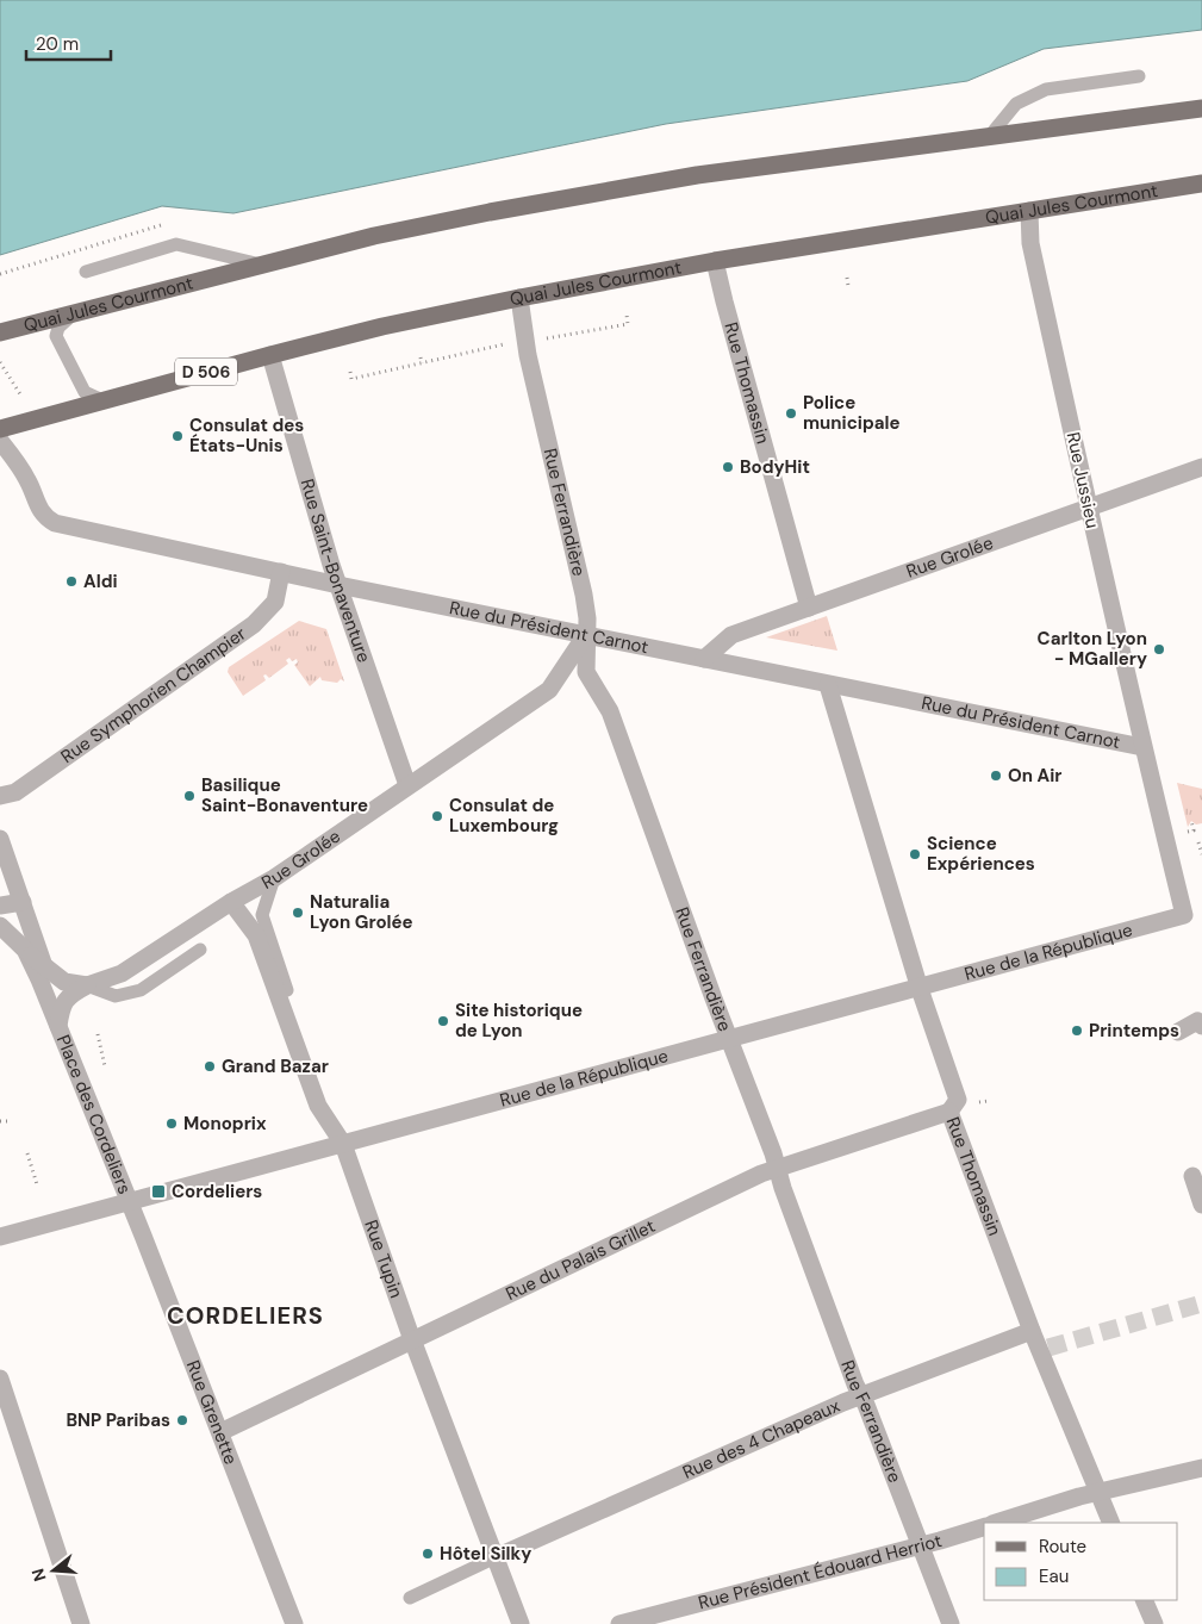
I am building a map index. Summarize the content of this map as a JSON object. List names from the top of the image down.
{
  "streets": {
    "main road": ["Quai Jules Courmont", "D 506"],
    "street": [
      "Rue Thomassin",
      "Rue Jussieu",
      "Rue Ferrandière",
      "Rue Grolée",
      "Rue Saint-Bonaventure",
      "Rue du Président Carnot",
      "Rue Symphorien Champier",
      "Rue de la République",
      "Place des Cordeliers",
      "Rue Tupin",
      "Rue du Palais Grillet",
      "Rue Grenette",
      "Rue des 4 Chapeaux",
      "Rue Président Édouard Herriot"
    ]
  },
  "crossings": [
    ["Quai Jules Courmont", "Rue Thomassin"],
    ["Quai Jules Courmont", "Rue Jussieu"],
    ["Quai Jules Courmont", "Rue Ferrandière"],
    ["Quai Jules Courmont", "Rue Saint-Bonaventure"],
    ["Rue Thomassin", "Rue Grolée"],
    ["Rue Thomassin", "Rue du Président Carnot"],
    ["Rue Thomassin", "Rue de la République"],
    ["Rue Thomassin", "Rue du Palais Grillet"],
    ["Rue Thomassin", "Rue des 4 Chapeaux"],
    ["Rue Jussieu", "Rue Grolée"],
    ["Rue Jussieu", "Rue du Président Carnot"],
    ["Rue Jussieu", "Rue de la République"],
    ["Rue Ferrandière", "Rue Grolée"],
    ["Rue Ferrandière", "Rue du Président Carnot"],
    ["Rue Ferrandière", "Rue de la République"],
    ["Rue Ferrandière", "Rue du Palais Grillet"],
    ["Rue Ferrandière", "Rue des 4 Chapeaux"],
    ["Rue Ferrandière", "Rue Président Édouard Herriot"],
    ["Rue Grolée", "Rue Saint-Bonaventure"],
    ["Rue Grolée", "Rue du Président Carnot"],
    ["Rue Grolée", "Place des Cordeliers"],
    ["Rue Grolée", "Rue Tupin"],
    ["Rue Saint-Bonaventure", "Rue du Président Carnot"],
    ["Rue du Président Carnot", "Rue Symphorien Champier"],
    ["Rue de la République", "Place des Cordeliers"],
    ["Rue de la République", "Rue Tupin"],
    ["Rue de la République", "Rue Grenette"],
    ["Place des Cordeliers", "Rue Grenette"],
    ["Rue Tupin", "Rue du Palais Grillet"],
    ["Rue Tupin", "Rue des 4 Chapeaux"],
    ["Rue du Palais Grillet", "Rue Grenette"]
  ],
  "districts": ["CORDELIERS"],
  "places": {
    "other": [
      "Police municipale",
      "Consulat des États-Unis",
      "BodyHit",
      "Aldi",
      "Carlton Lyon - MGallery",
      "On Air",
      "Basilique Saint-Bonaventure",
      "Consulat de Luxembourg",
      "Science Expériences",
      "Naturalia Lyon Grolée",
      "Site historique de Lyon",
      "Printemps",
      "Grand Bazar",
      "Monoprix",
      "BNP Paribas",
      "Hôtel Silky"
    ],
    "transit": ["Cordeliers"]
  },
  "legend": ["Route", "Eau"],
  "scale_bar": "20 m",
  "north": "left"
}
